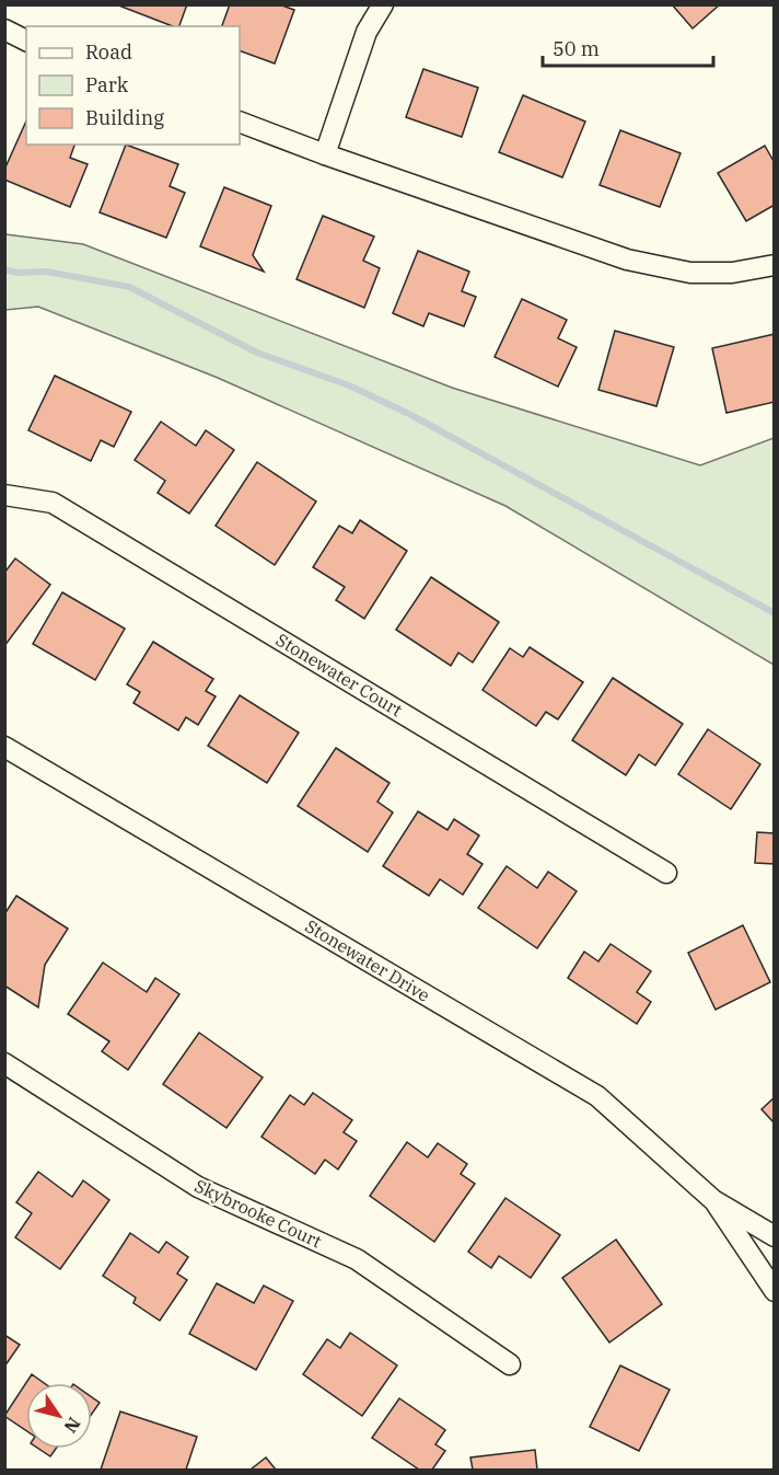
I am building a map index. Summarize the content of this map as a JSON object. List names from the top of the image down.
{
  "streets": {
    "street": ["Stonewater Court", "Stonewater Drive", "Skybrooke Court"]
  },
  "legend": ["Road", "Park", "Building"],
  "scale_bar": "50 m",
  "north": "bottom right"
}
